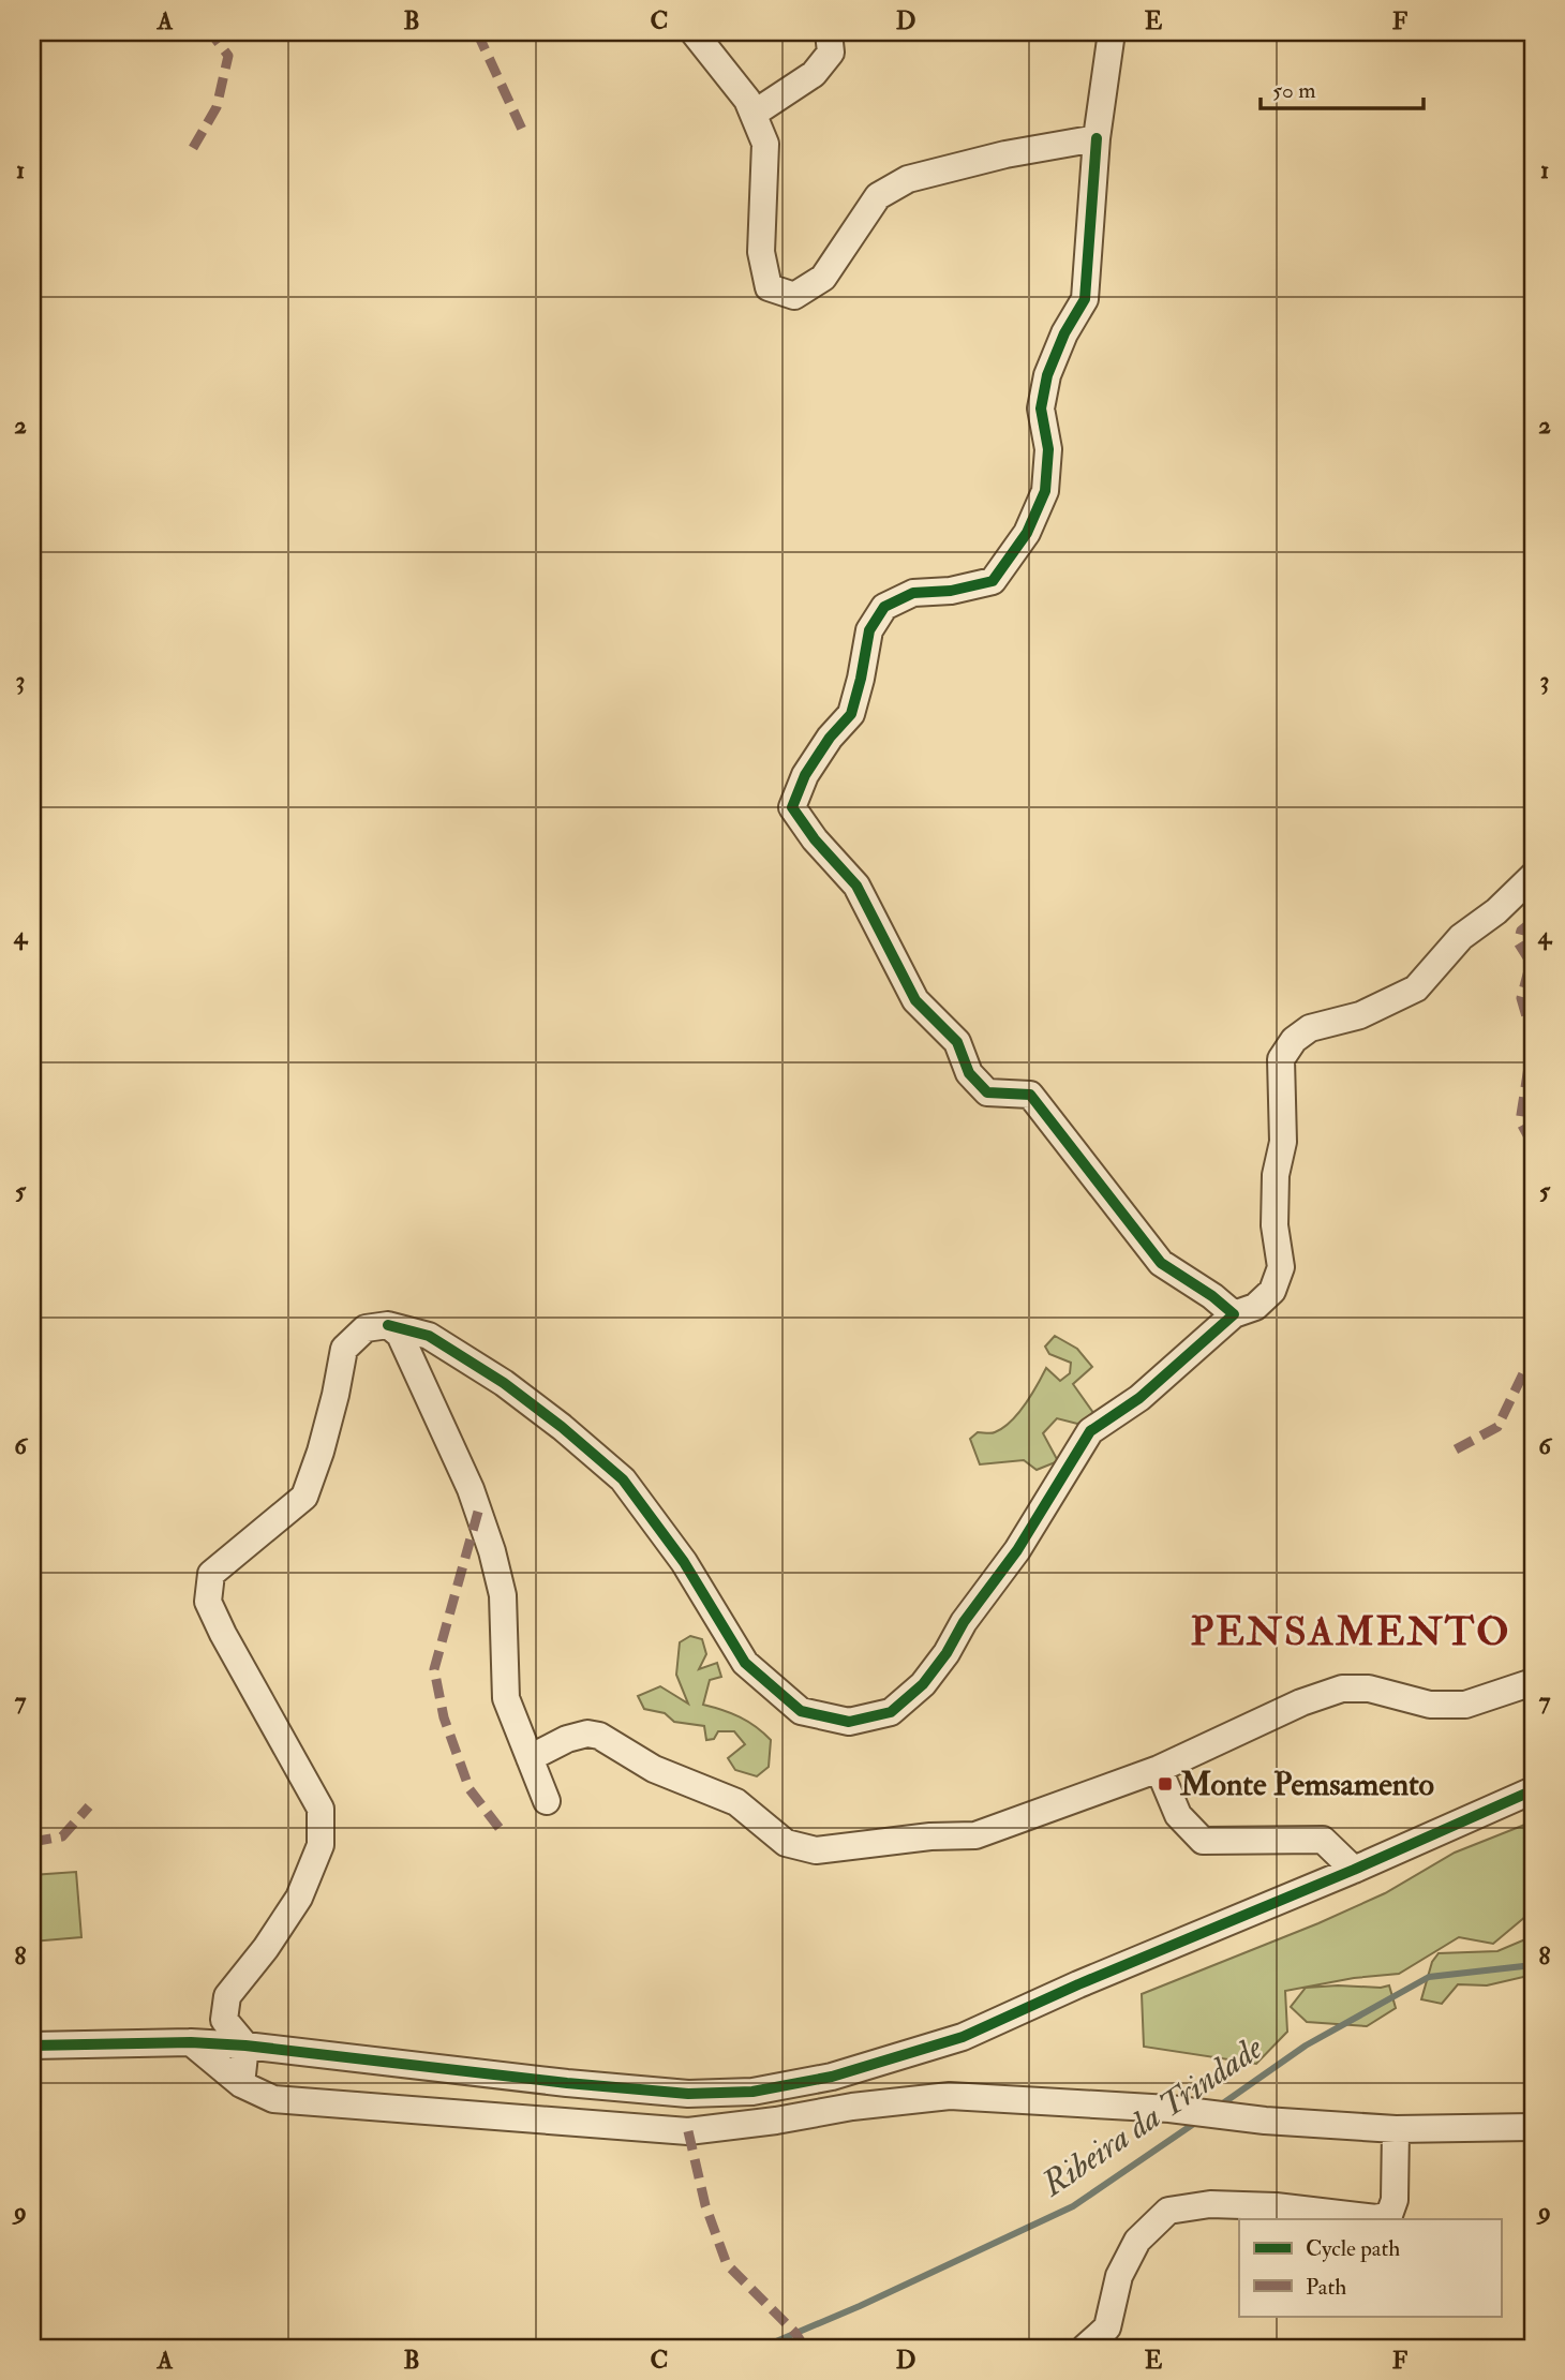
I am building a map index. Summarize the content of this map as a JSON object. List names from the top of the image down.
{
  "districts": ["PENSAMENTO"],
  "water": ["Ribeira da Trindade"],
  "places": {
    "transit": ["Monte Pemsamento"]
  },
  "legend": ["Cycle path", "Path"],
  "scale_bar": "50 m",
  "grid": {
    "columns": [
      "A",
      "B",
      "C",
      "D",
      "E",
      "F"
    ],
    "rows": [
      "1",
      "2",
      "3",
      "4",
      "5",
      "6",
      "7",
      "8",
      "9"
    ]
  }
}
